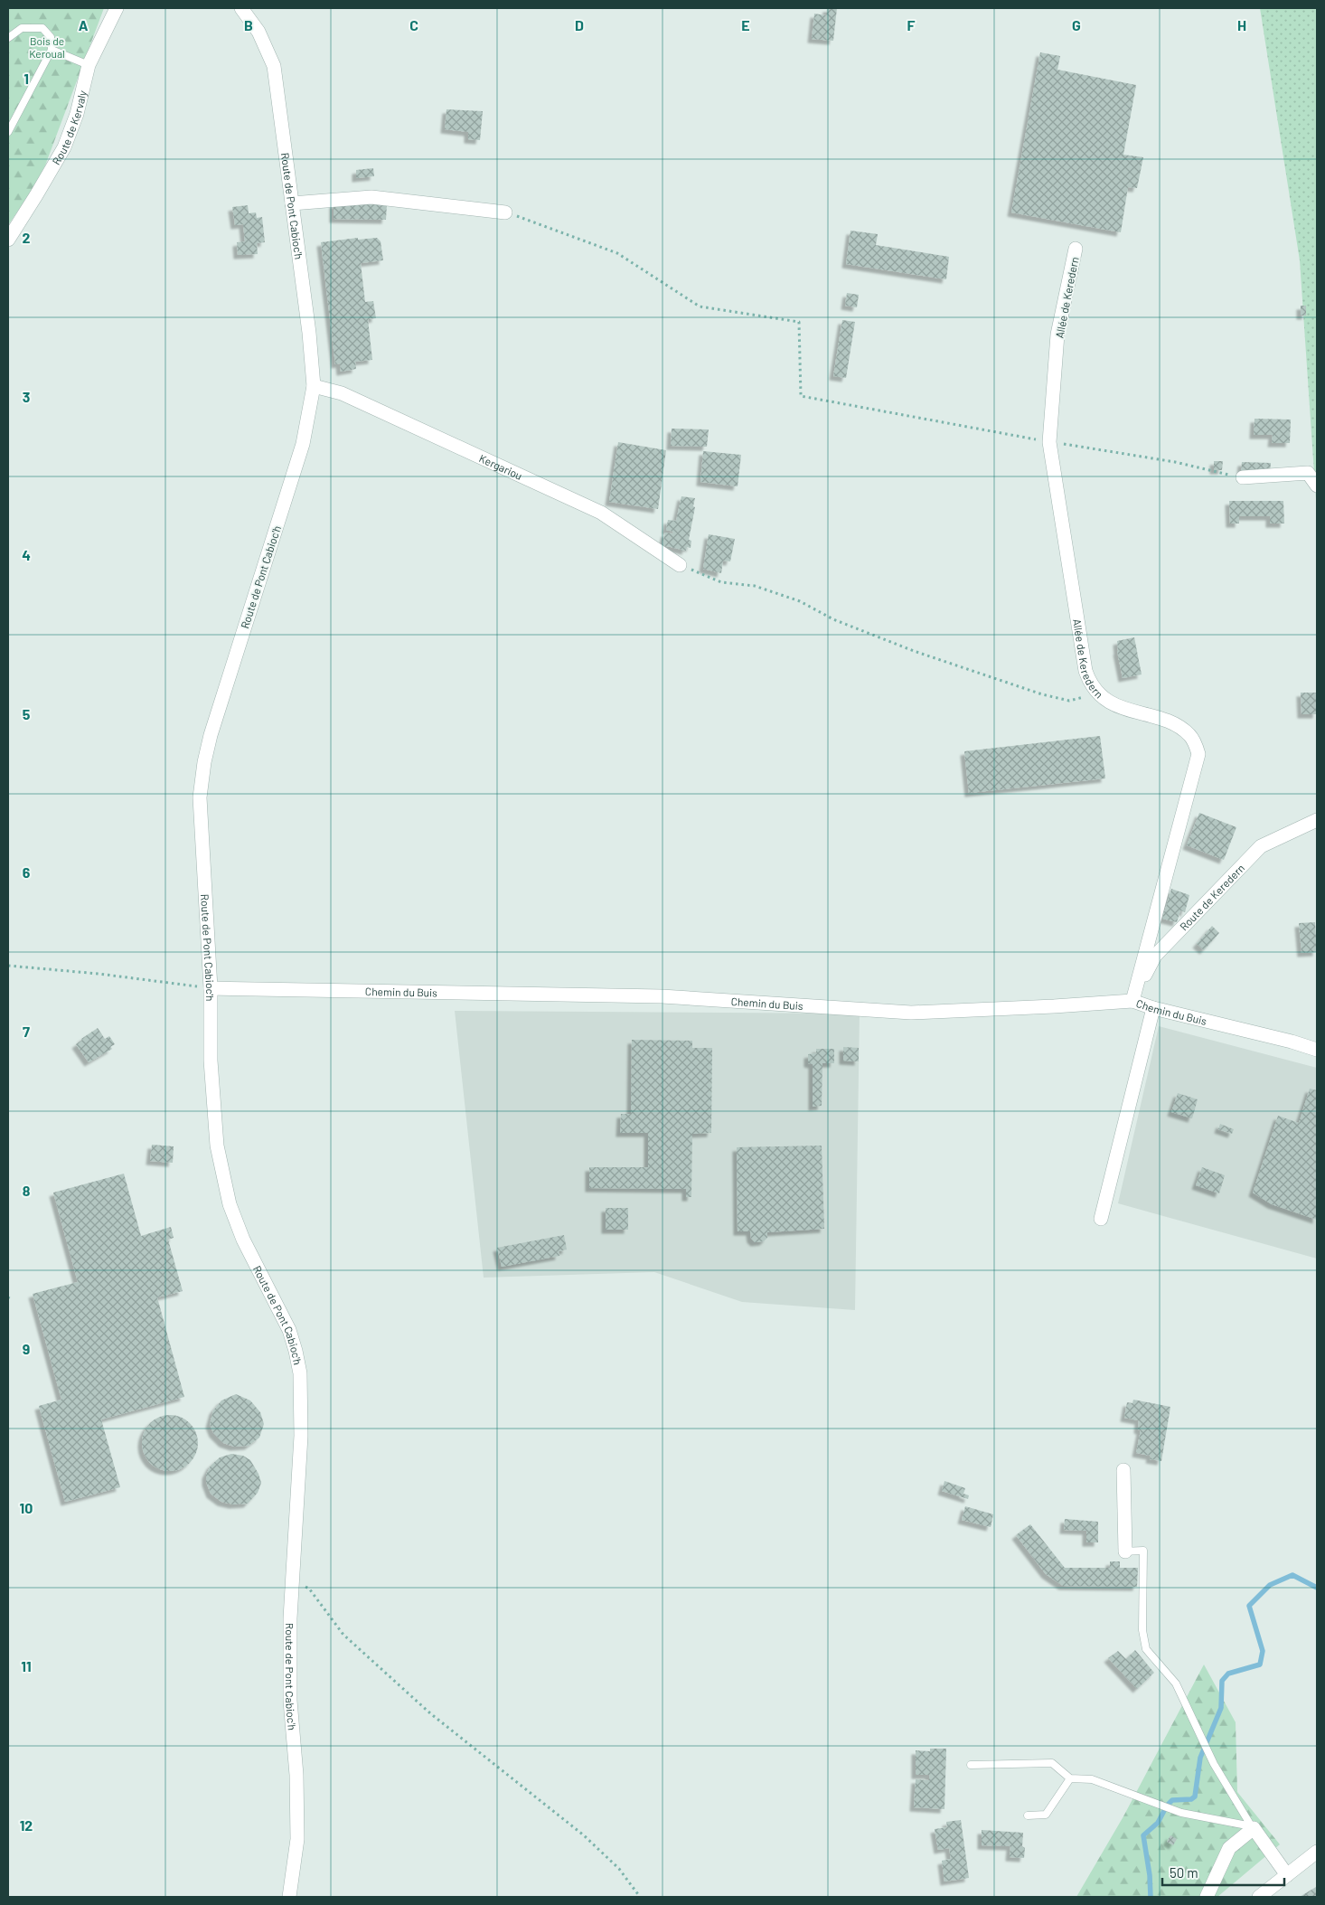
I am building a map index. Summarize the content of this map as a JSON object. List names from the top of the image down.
{
  "streets": {
    "street": [
      "Route de Kervaly",
      "Route de Pont Cabioc'h",
      "Allée de Keredern",
      "Kergariou",
      "Route de Keredern",
      "Chemin du Buis"
    ]
  },
  "crossings": [
    ["Route de Pont Cabioc'h", "Kergariou"],
    ["Route de Pont Cabioc'h", "Chemin du Buis"],
    ["Allée de Keredern", "Route de Keredern"],
    ["Allée de Keredern", "Chemin du Buis"],
    ["Route de Keredern", "Chemin du Buis"]
  ],
  "parks": ["Bois de Keroual"],
  "scale_bar": "50 m",
  "grid": {
    "columns": [
      "A",
      "B",
      "C",
      "D",
      "E",
      "F",
      "G",
      "H"
    ],
    "rows": [
      "1",
      "2",
      "3",
      "4",
      "5",
      "6",
      "7",
      "8",
      "9",
      "10",
      "11",
      "12"
    ]
  }
}
